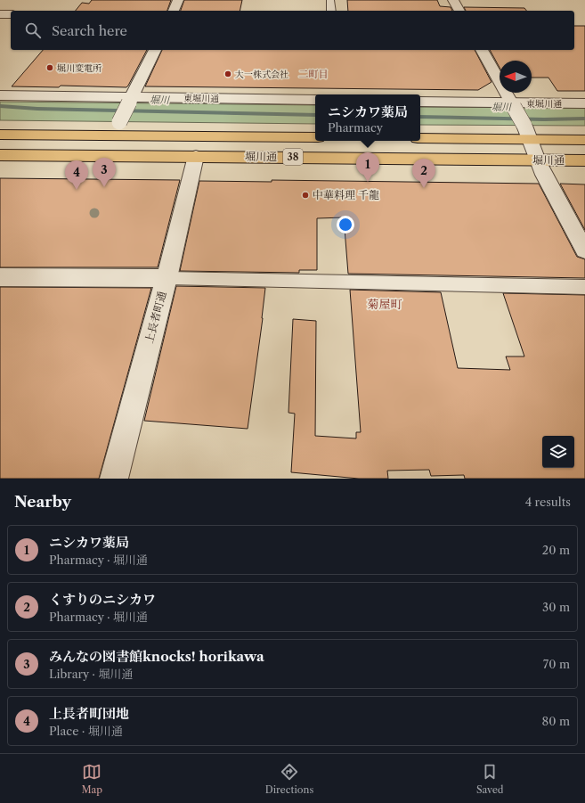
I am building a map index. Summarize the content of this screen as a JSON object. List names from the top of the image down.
{
  "streets": {
    "main road": ["堀川通", "38"],
    "street": ["東堀川通", "上長者町通"]
  },
  "crossings": [
    ["堀川通", "上長者町通"]
  ],
  "districts": ["二町目", "菊屋町"],
  "water": ["堀川"],
  "places": ["堀川変電所", "大一株式会社", "中華料理 千龍"],
  "north": "left",
  "page": {
    "search": "Search here",
    "popup": ["ニシカワ薬局", "Pharmacy"],
    "pins": [
      "1",
      "3",
      "2",
      "4"
    ],
    "heading": ["Nearby", "4 results"],
    "list": [
      {
        "mark": "1",
        "name": "ニシカワ薬局",
        "note": "Pharmacy · 堀川通",
        "value": "20 m"
      },
      {
        "mark": "2",
        "name": "くすりのニシカワ",
        "note": "Pharmacy · 堀川通",
        "value": "30 m"
      },
      {
        "mark": "3",
        "name": "みんなの図書館knocks! horikawa",
        "note": "Library · 堀川通",
        "value": "70 m"
      },
      {
        "mark": "4",
        "name": "上長者町団地",
        "note": "Place · 堀川通",
        "value": "80 m"
      }
    ],
    "nav": ["Map", "Directions", "Saved"]
  }
}
